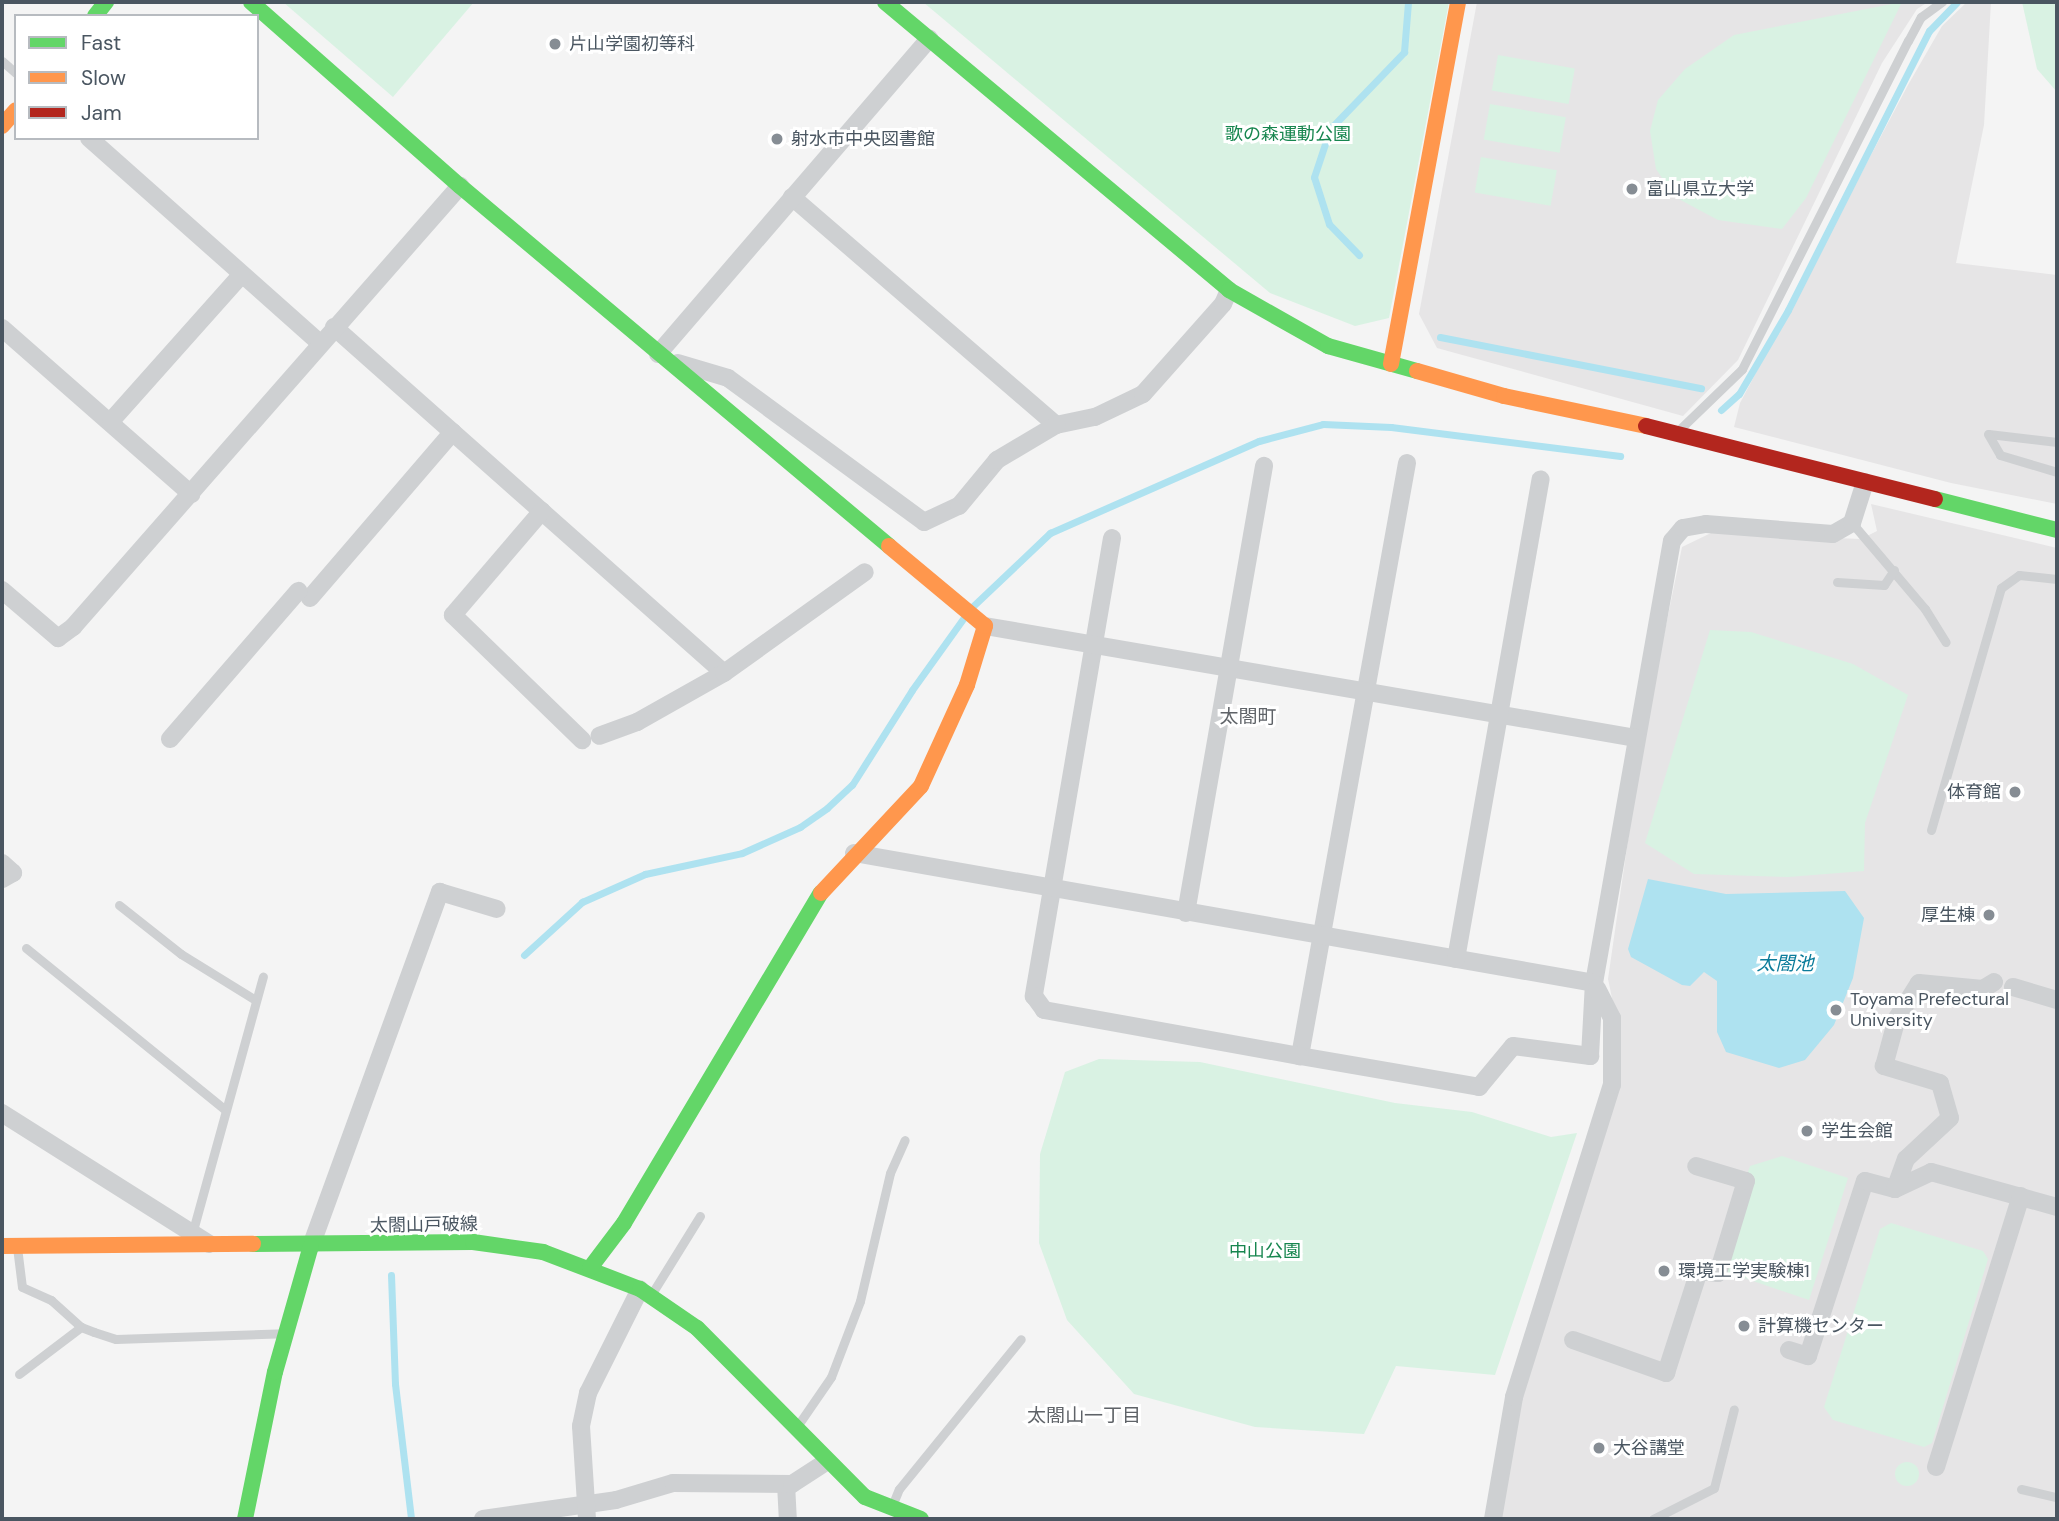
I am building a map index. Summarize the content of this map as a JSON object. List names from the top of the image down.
{
  "streets": {
    "street": ["太閤山戸破線"]
  },
  "districts": ["太閤町", "太閤山一丁目"],
  "water": ["太閤池"],
  "parks": ["歌の森運動公園", "中山公園"],
  "places": [
    "片山学園初等科",
    "射水市中央図書館",
    "富山県立大学",
    "体育館",
    "厚生棟",
    "Toyama Prefectural University",
    "学生会館",
    "環境工学実験棟1",
    "計算機センター",
    "大谷講堂"
  ],
  "legend": ["Fast", "Slow", "Jam"]
}
